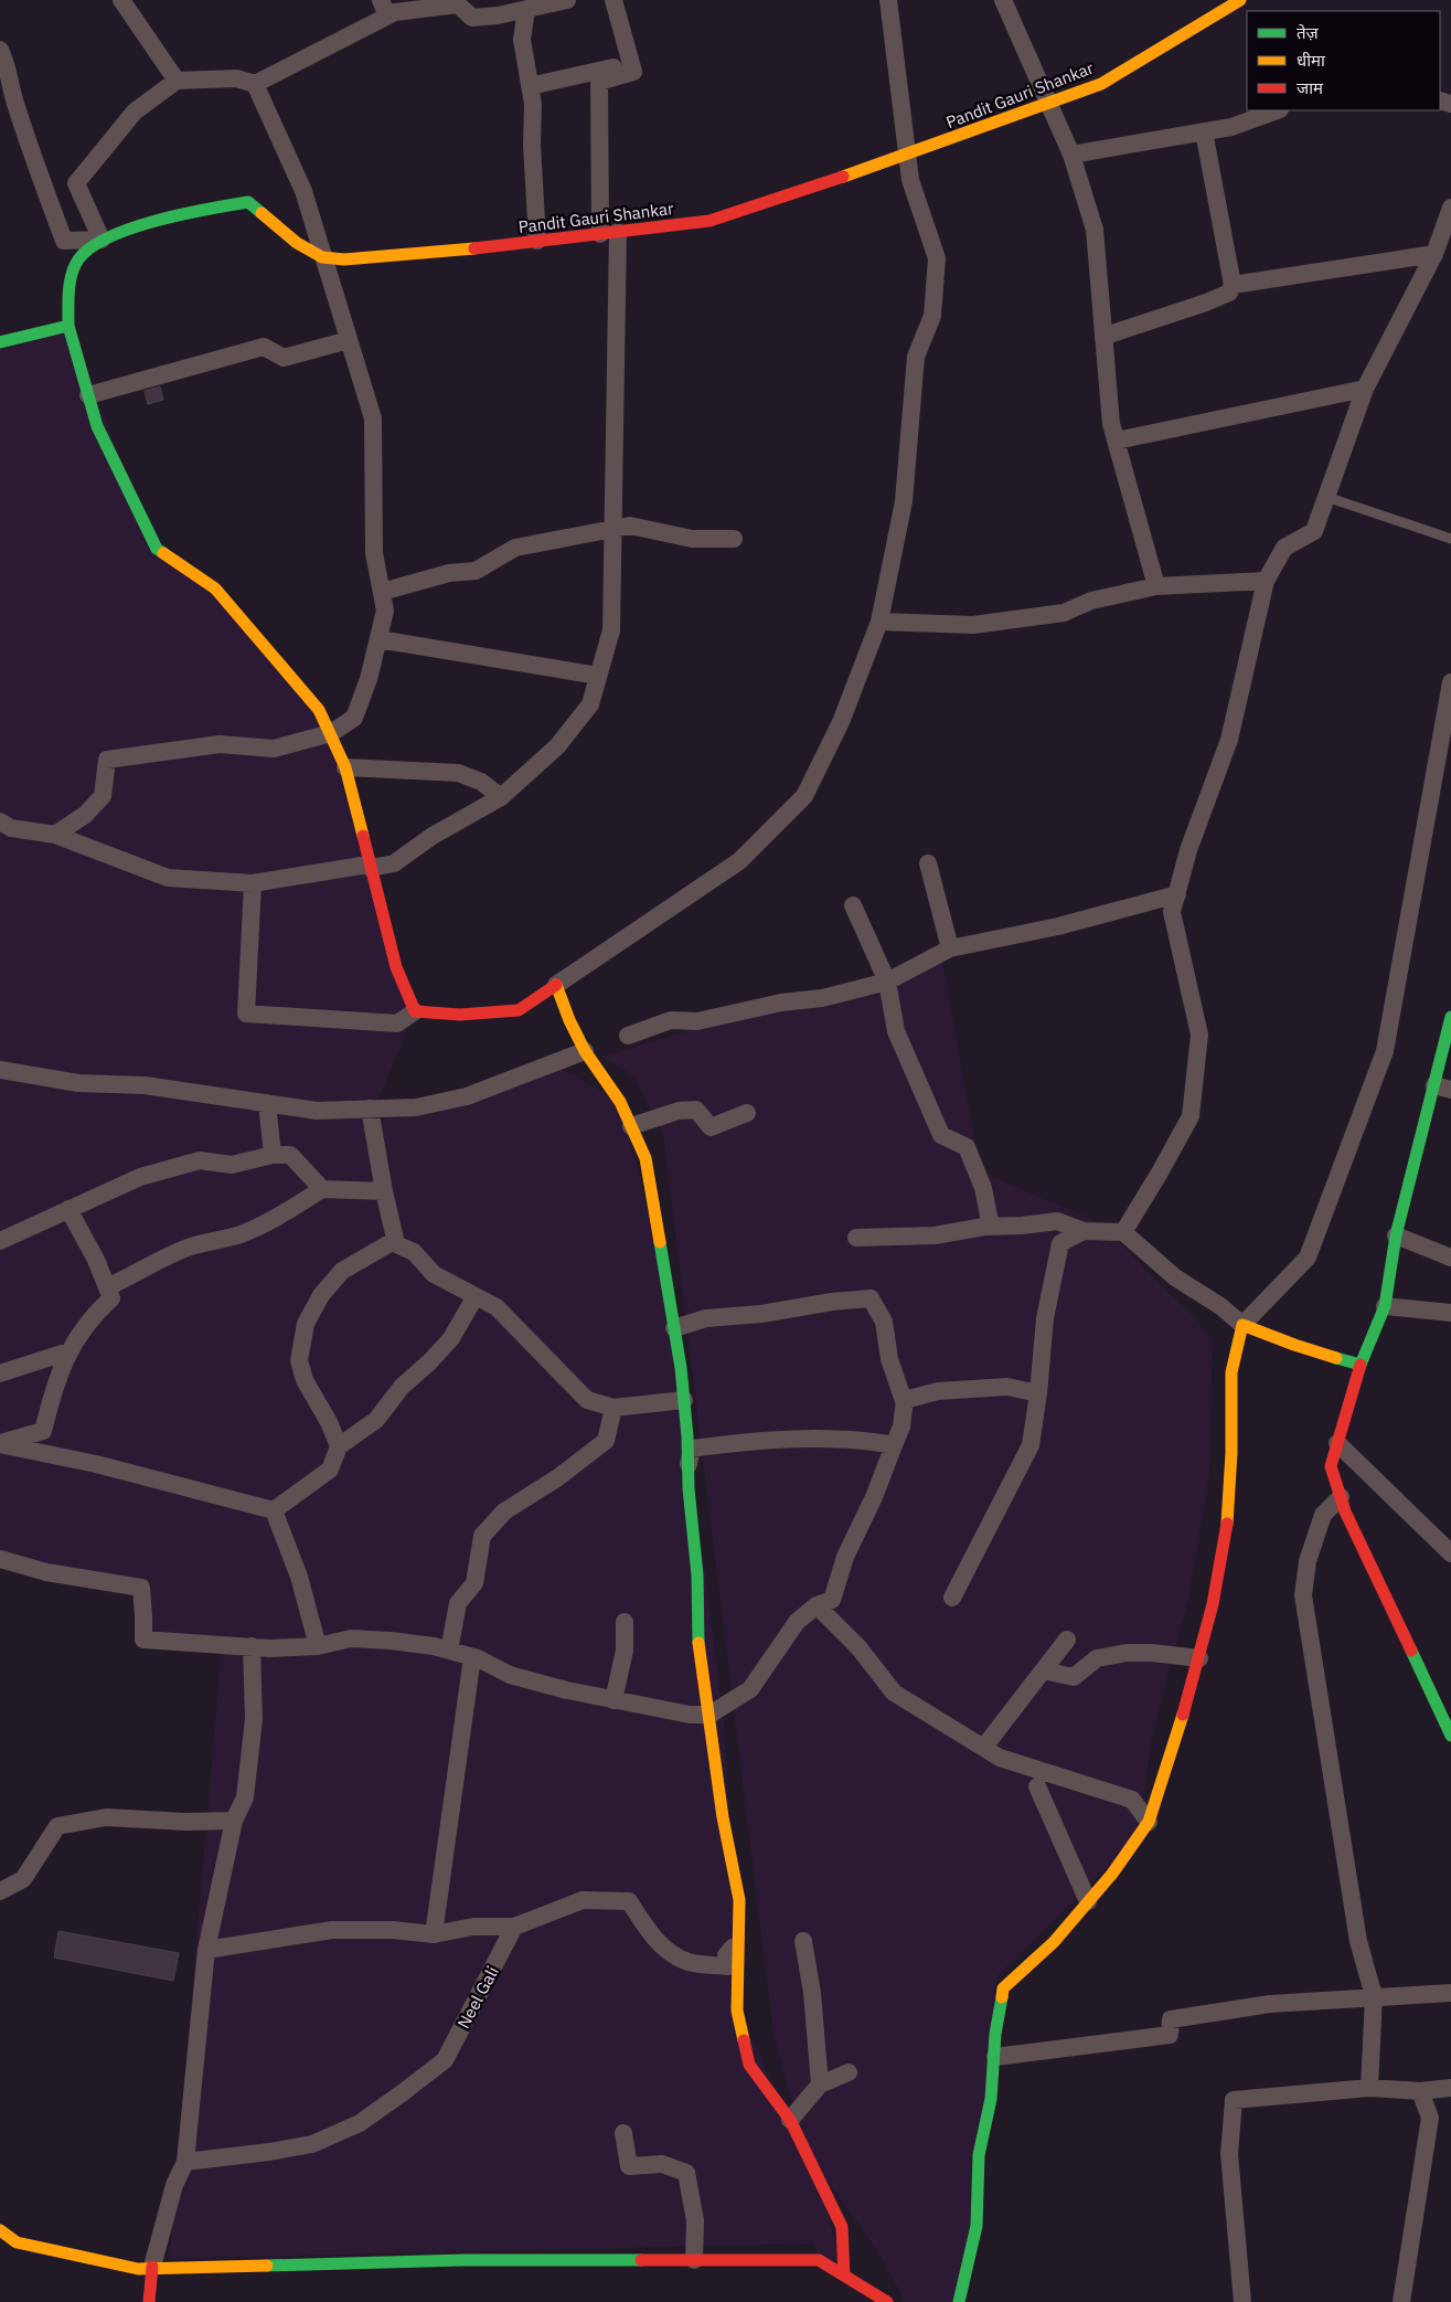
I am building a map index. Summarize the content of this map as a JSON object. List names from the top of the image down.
{
  "streets": {
    "street": ["Pandit Gauri Shankar", "Neel Gali"]
  },
  "legend": ["तेज़", "धीमा", "जाम"]
}
